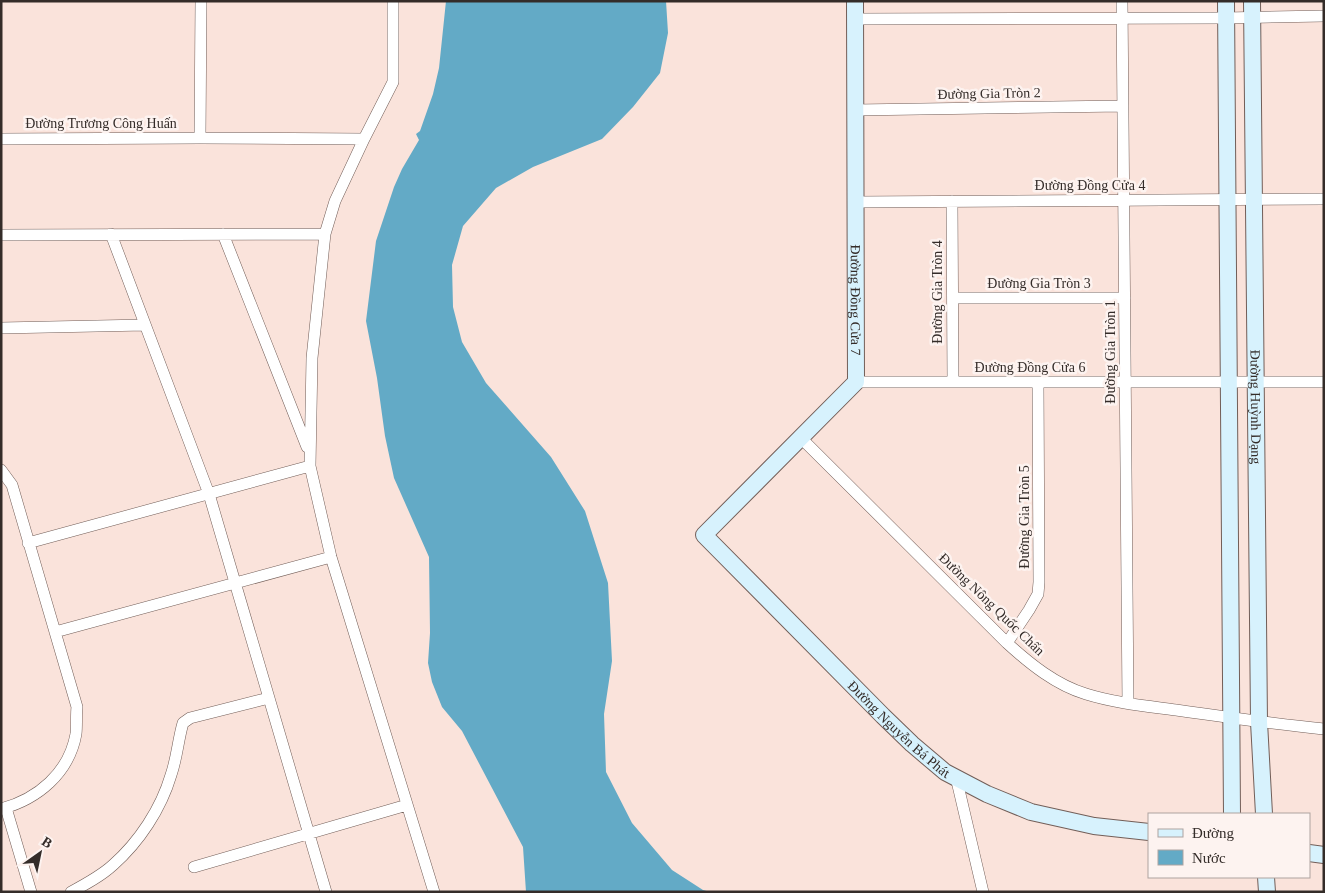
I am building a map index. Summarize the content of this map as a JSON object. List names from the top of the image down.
{
  "streets": {
    "street": [
      "Đường Gia Tròn 2",
      "Đường Trương Công Huấn",
      "Đường Đồng Cửa 4",
      "Đường Gia Tròn 3",
      "Đường Gia Tròn 4",
      "Đường Đồng Cửa 7",
      "Đường Gia Tròn 1",
      "Đường Đồng Cửa 6",
      "Đường Huỳnh Dạng",
      "Đường Gia Tròn 5",
      "Đường Nông Quốc Chấn",
      "Đường Nguyễn Bá Phát"
    ]
  },
  "crossings": [
    ["Đường Gia Tròn 2", "Đường Đồng Cửa 7"],
    ["Đường Gia Tròn 2", "Đường Gia Tròn 1"],
    ["Đường Đồng Cửa 4", "Đường Gia Tròn 4"],
    ["Đường Đồng Cửa 4", "Đường Đồng Cửa 7"],
    ["Đường Đồng Cửa 4", "Đường Gia Tròn 1"],
    ["Đường Đồng Cửa 4", "Đường Huỳnh Dạng"],
    ["Đường Gia Tròn 3", "Đường Gia Tròn 4"],
    ["Đường Gia Tròn 3", "Đường Gia Tròn 1"],
    ["Đường Gia Tròn 4", "Đường Đồng Cửa 6"],
    ["Đường Đồng Cửa 7", "Đường Đồng Cửa 6"],
    ["Đường Gia Tròn 1", "Đường Đồng Cửa 6"],
    ["Đường Gia Tròn 1", "Đường Nông Quốc Chấn"],
    ["Đường Đồng Cửa 6", "Đường Huỳnh Dạng"],
    ["Đường Đồng Cửa 6", "Đường Gia Tròn 5"],
    ["Đường Huỳnh Dạng", "Đường Nông Quốc Chấn"],
    ["Đường Gia Tròn 5", "Đường Nông Quốc Chấn"],
    ["Đường Nông Quốc Chấn", "Đường Nguyễn Bá Phát"]
  ],
  "legend": ["Đường", "Nước"],
  "north": "top right"
}
